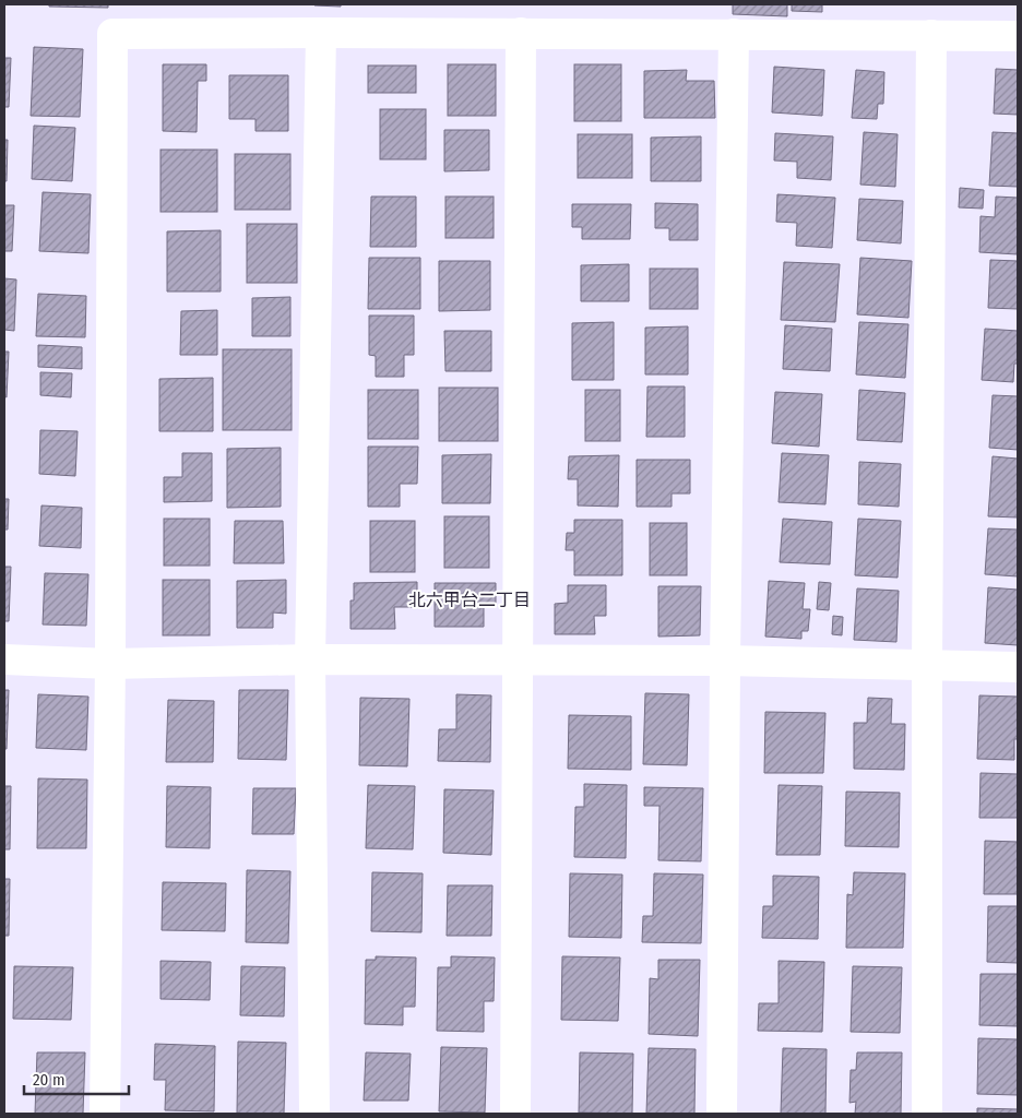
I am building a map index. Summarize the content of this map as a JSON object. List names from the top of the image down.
{
  "districts": ["北六甲台二丁目"],
  "scale_bar": "20 m"
}
